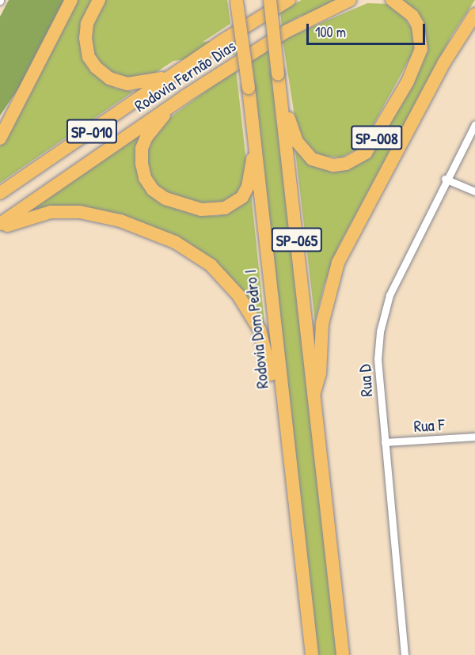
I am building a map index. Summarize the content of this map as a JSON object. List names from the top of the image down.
{
  "streets": {
    "highway": [
      "Rodovia Fernão Dias",
      "SP-010",
      "SP-008",
      "SP-065",
      "Rodovia Dom Pedro I"
    ],
    "street": ["Rua D", "Rua F"]
  },
  "crossings": [
    ["SP-008", "SP-065"],
    ["Rua D", "Rua F"]
  ],
  "scale_bar": "100 m"
}
